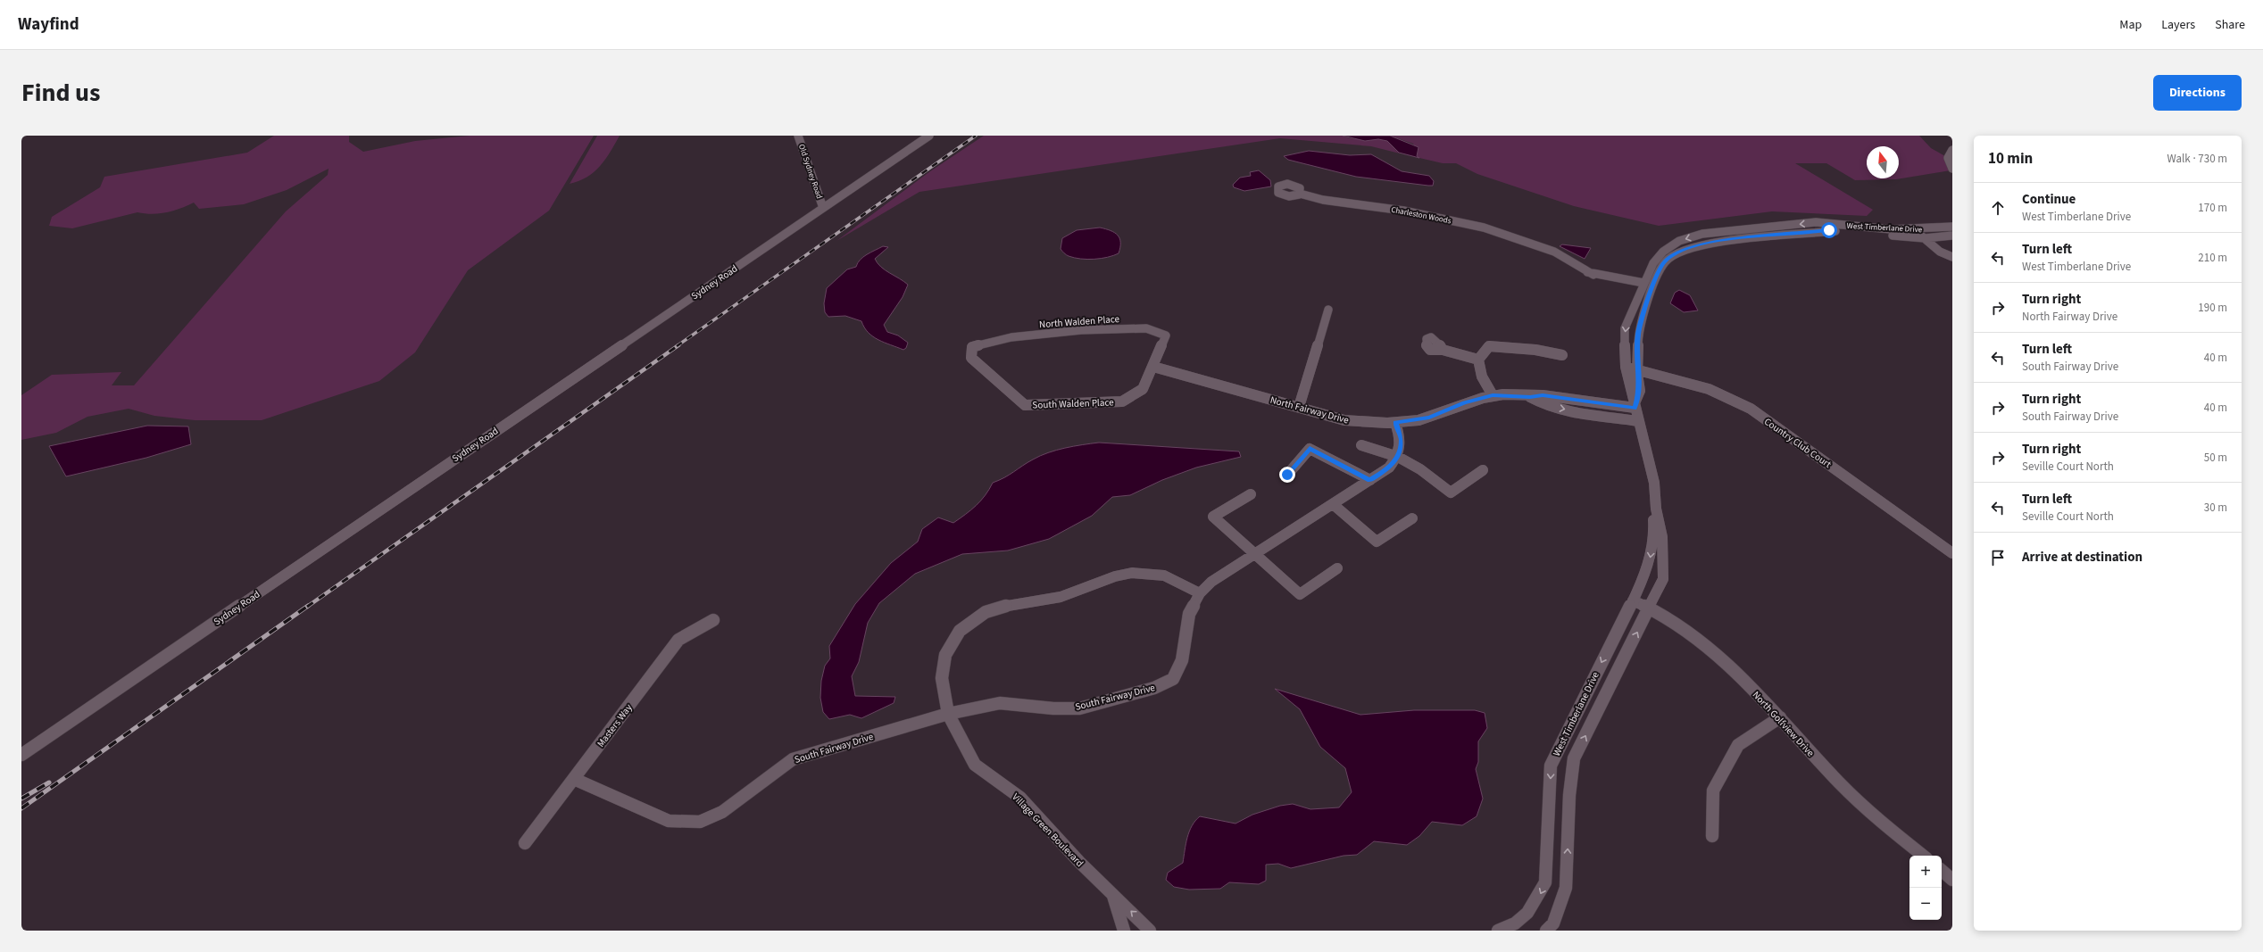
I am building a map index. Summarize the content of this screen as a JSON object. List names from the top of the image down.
{
  "streets": {
    "street": [
      "Old Sydney Road",
      "Charleston Woods",
      "West Timberlane Drive",
      "Sydney Road",
      "North Walden Place",
      "South Walden Place",
      "North Fairway Drive",
      "Country Club Court",
      "South Fairway Drive",
      "North Golfview Drive",
      "Masters Way",
      "Village Green Boulevard"
    ]
  },
  "crossings": [
    ["Old Sydney Road", "Sydney Road"],
    ["Charleston Woods", "West Timberlane Drive"],
    ["West Timberlane Drive", "North Fairway Drive"],
    ["West Timberlane Drive", "Country Club Court"],
    ["West Timberlane Drive", "North Golfview Drive"],
    ["North Walden Place", "South Walden Place"],
    ["North Walden Place", "North Fairway Drive"],
    ["South Walden Place", "North Fairway Drive"],
    ["South Fairway Drive", "Masters Way"],
    ["South Fairway Drive", "Village Green Boulevard"]
  ],
  "north": "top",
  "page": {
    "header": "Wayfind",
    "nav": ["Map", "Layers", "Share"],
    "title": "Find us",
    "buttons": "Directions",
    "heading": ["10 min", "Walk · 730 m"],
    "list": [
      ["Continue", "West Timberlane Drive", "170 m"],
      ["Turn left", "West Timberlane Drive", "210 m"],
      ["Turn right", "North Fairway Drive", "190 m"],
      ["Turn left", "South Fairway Drive", "40 m"],
      ["Turn right", "South Fairway Drive", "40 m"],
      ["Turn right", "Seville Court North", "50 m"],
      ["Turn left", "Seville Court North", "30 m"],
      "Arrive at destination"
    ],
    "map_buttons": ["+", "−"]
  }
}
